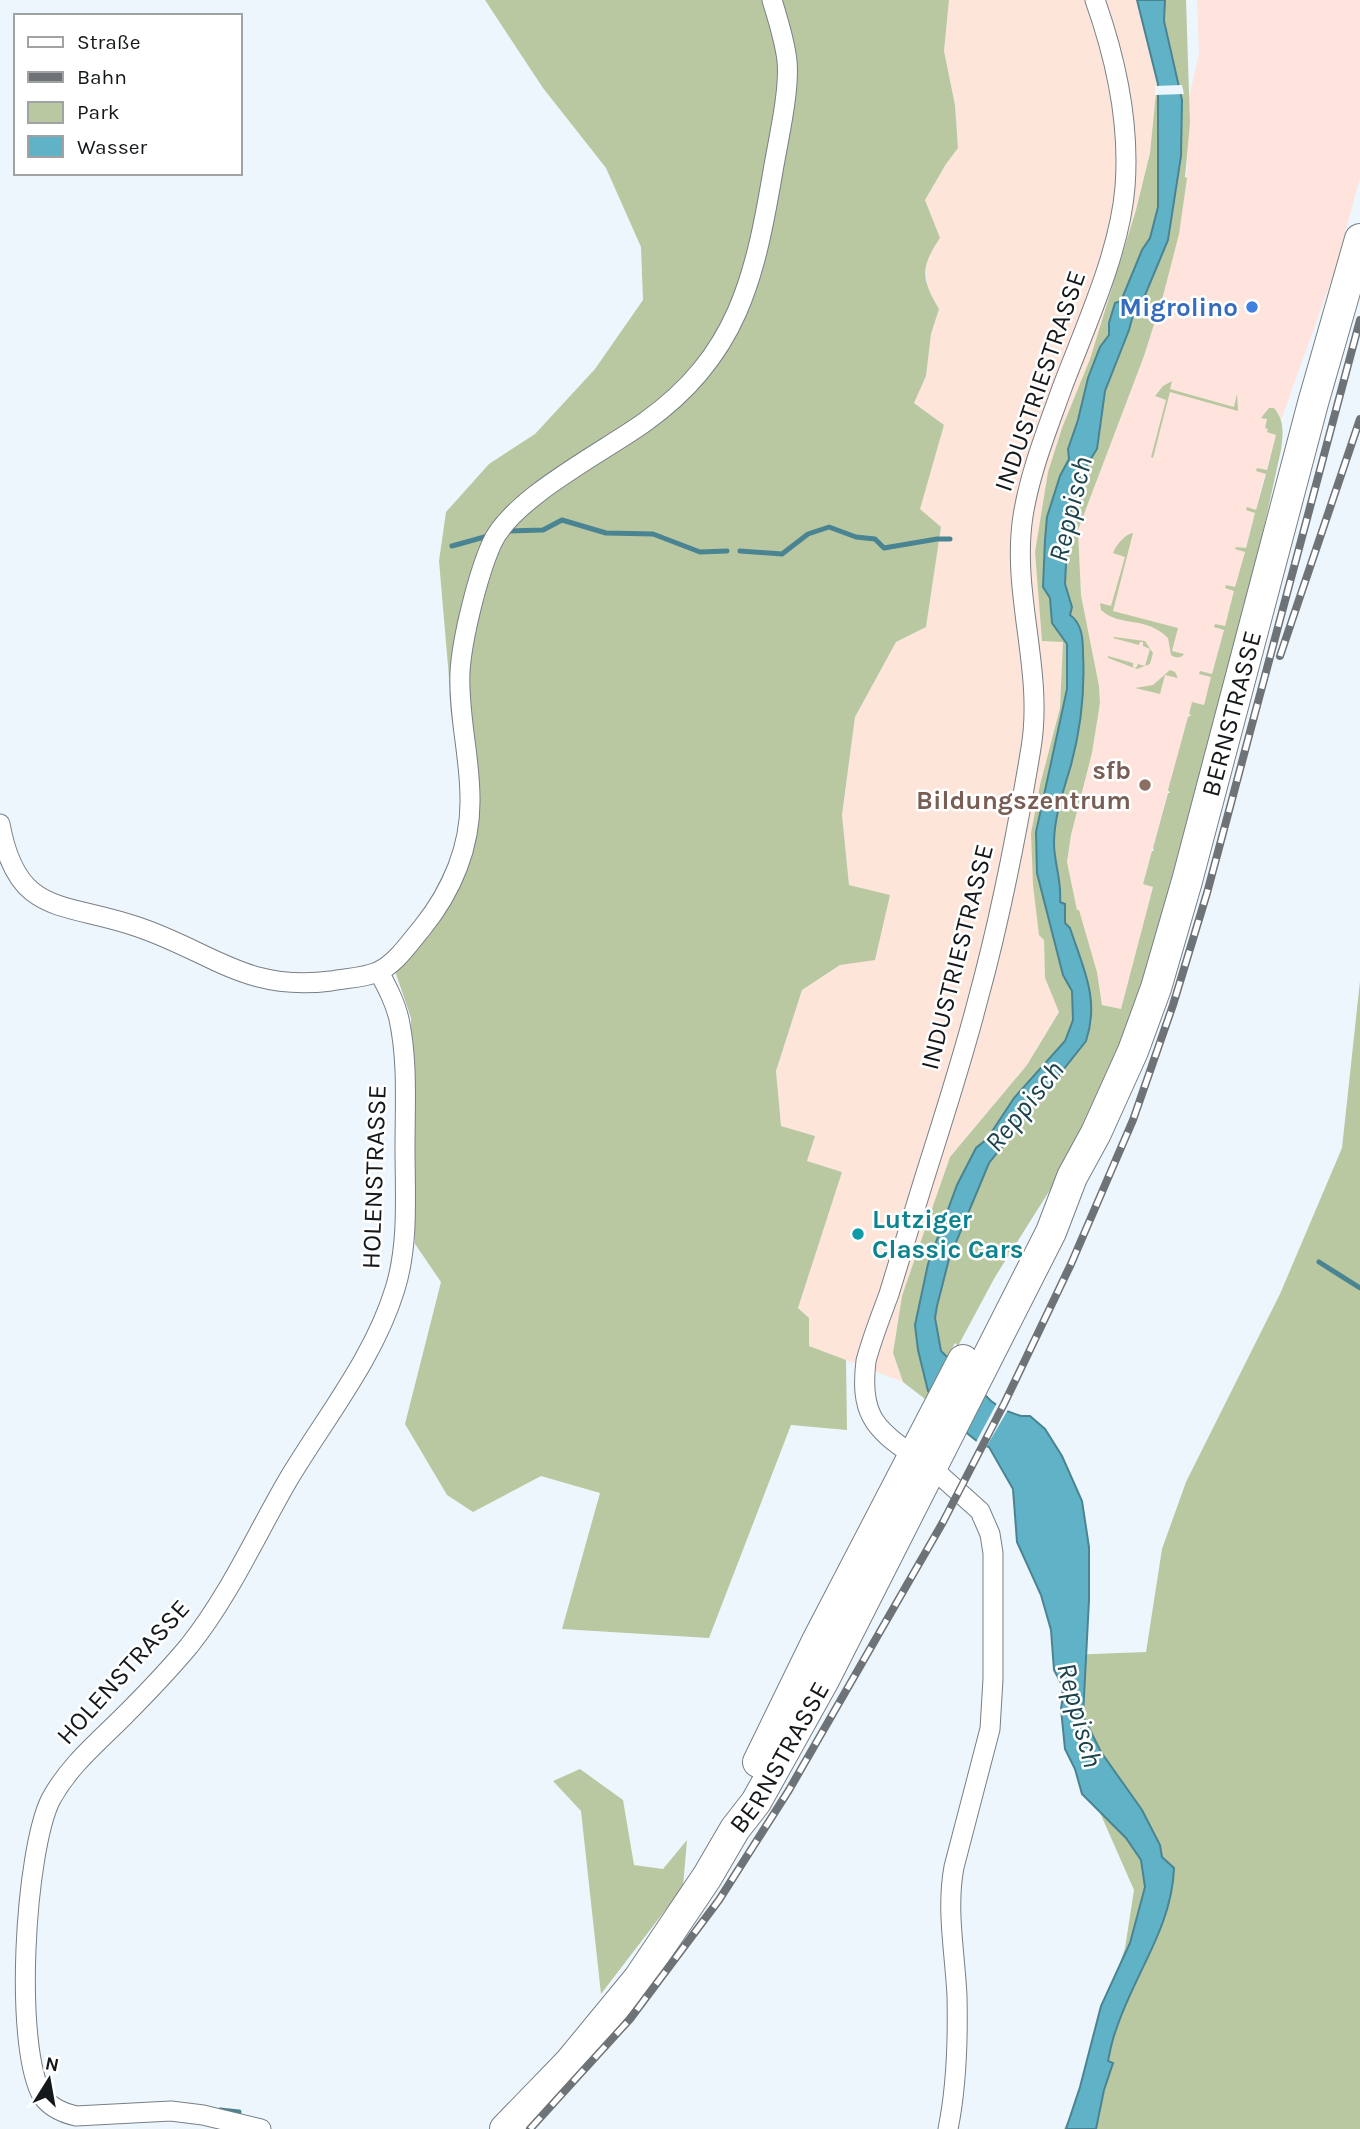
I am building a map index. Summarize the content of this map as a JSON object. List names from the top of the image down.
{
  "streets": {
    "main road": ["BERNSTRASSE"],
    "street": ["INDUSTRIESTRASSE", "HOLENSTRASSE"]
  },
  "crossings": [
    ["INDUSTRIESTRASSE", "BERNSTRASSE"]
  ],
  "water": ["Reppisch"],
  "places": ["Migrolino", "sfb Bildungszentrum", "Lutziger Classic Cars"],
  "legend": [
    "Straße",
    "Bahn",
    "Park",
    "Wasser"
  ],
  "north": "top"
}
